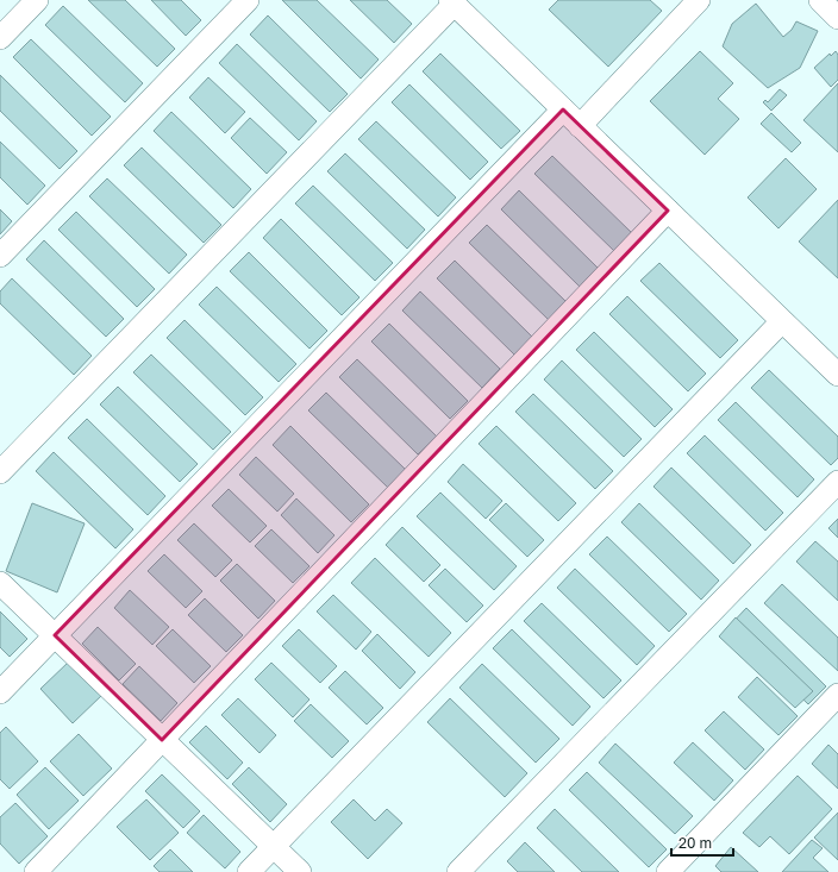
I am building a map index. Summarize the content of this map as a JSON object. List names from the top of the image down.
{
  "scale_bar": "20 m"
}
